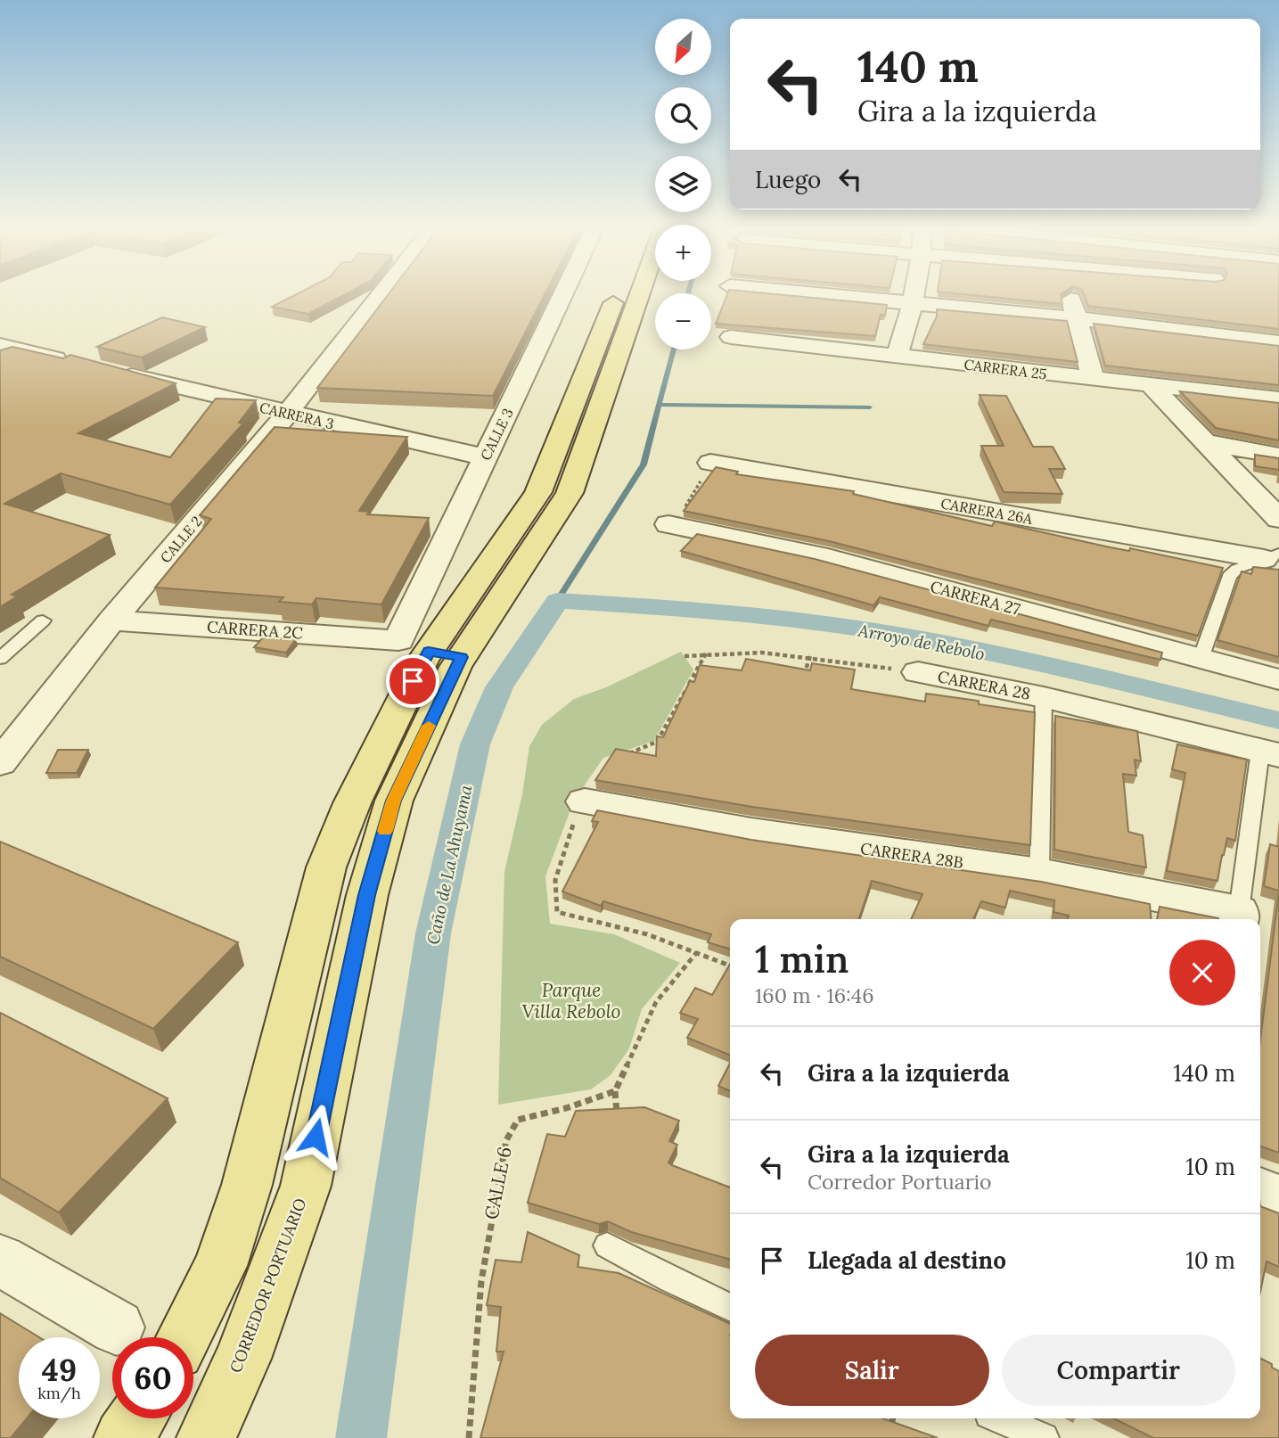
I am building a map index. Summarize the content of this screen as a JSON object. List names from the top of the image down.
{
  "streets": {
    "main road": ["CORREDOR PORTUARIO"],
    "street": [
      "CARRERA 25",
      "CARRERA 3",
      "CALLE 3",
      "CARRERA 26A",
      "CALLE 2",
      "CARRERA 27",
      "CARRERA 2C",
      "CARRERA 28",
      "CARRERA 28B"
    ],
    "path": ["CALLE 6"]
  },
  "crossings": [
    ["CARRERA 3", "CALLE 3"],
    ["CARRERA 3", "CALLE 2"],
    ["CALLE 3", "CARRERA 2C"],
    ["CALLE 3", "CORREDOR PORTUARIO"],
    ["CALLE 2", "CARRERA 2C"],
    ["CARRERA 2C", "CORREDOR PORTUARIO"]
  ],
  "water": ["Arroyo de Rebolo", "Caño de La Ahuyama"],
  "parks": ["Parque Villa Rebolo"],
  "north": "bottom left",
  "page": {
    "map_buttons": ["+", "−"],
    "turn": ["140 m", "Gira a la izquierda"],
    "then": "Luego",
    "heading": ["1 min", "160 m · 16:46"],
    "list": [
      {
        "name": "Gira a la izquierda",
        "value": "140 m"
      },
      {
        "name": "Gira a la izquierda",
        "note": "Corredor Portuario",
        "value": "10 m"
      },
      {
        "name": "Llegada al destino",
        "value": "10 m"
      }
    ],
    "buttons": ["Salir", "Compartir"],
    "speed": "49 km/h",
    "limit": "60"
  }
}
